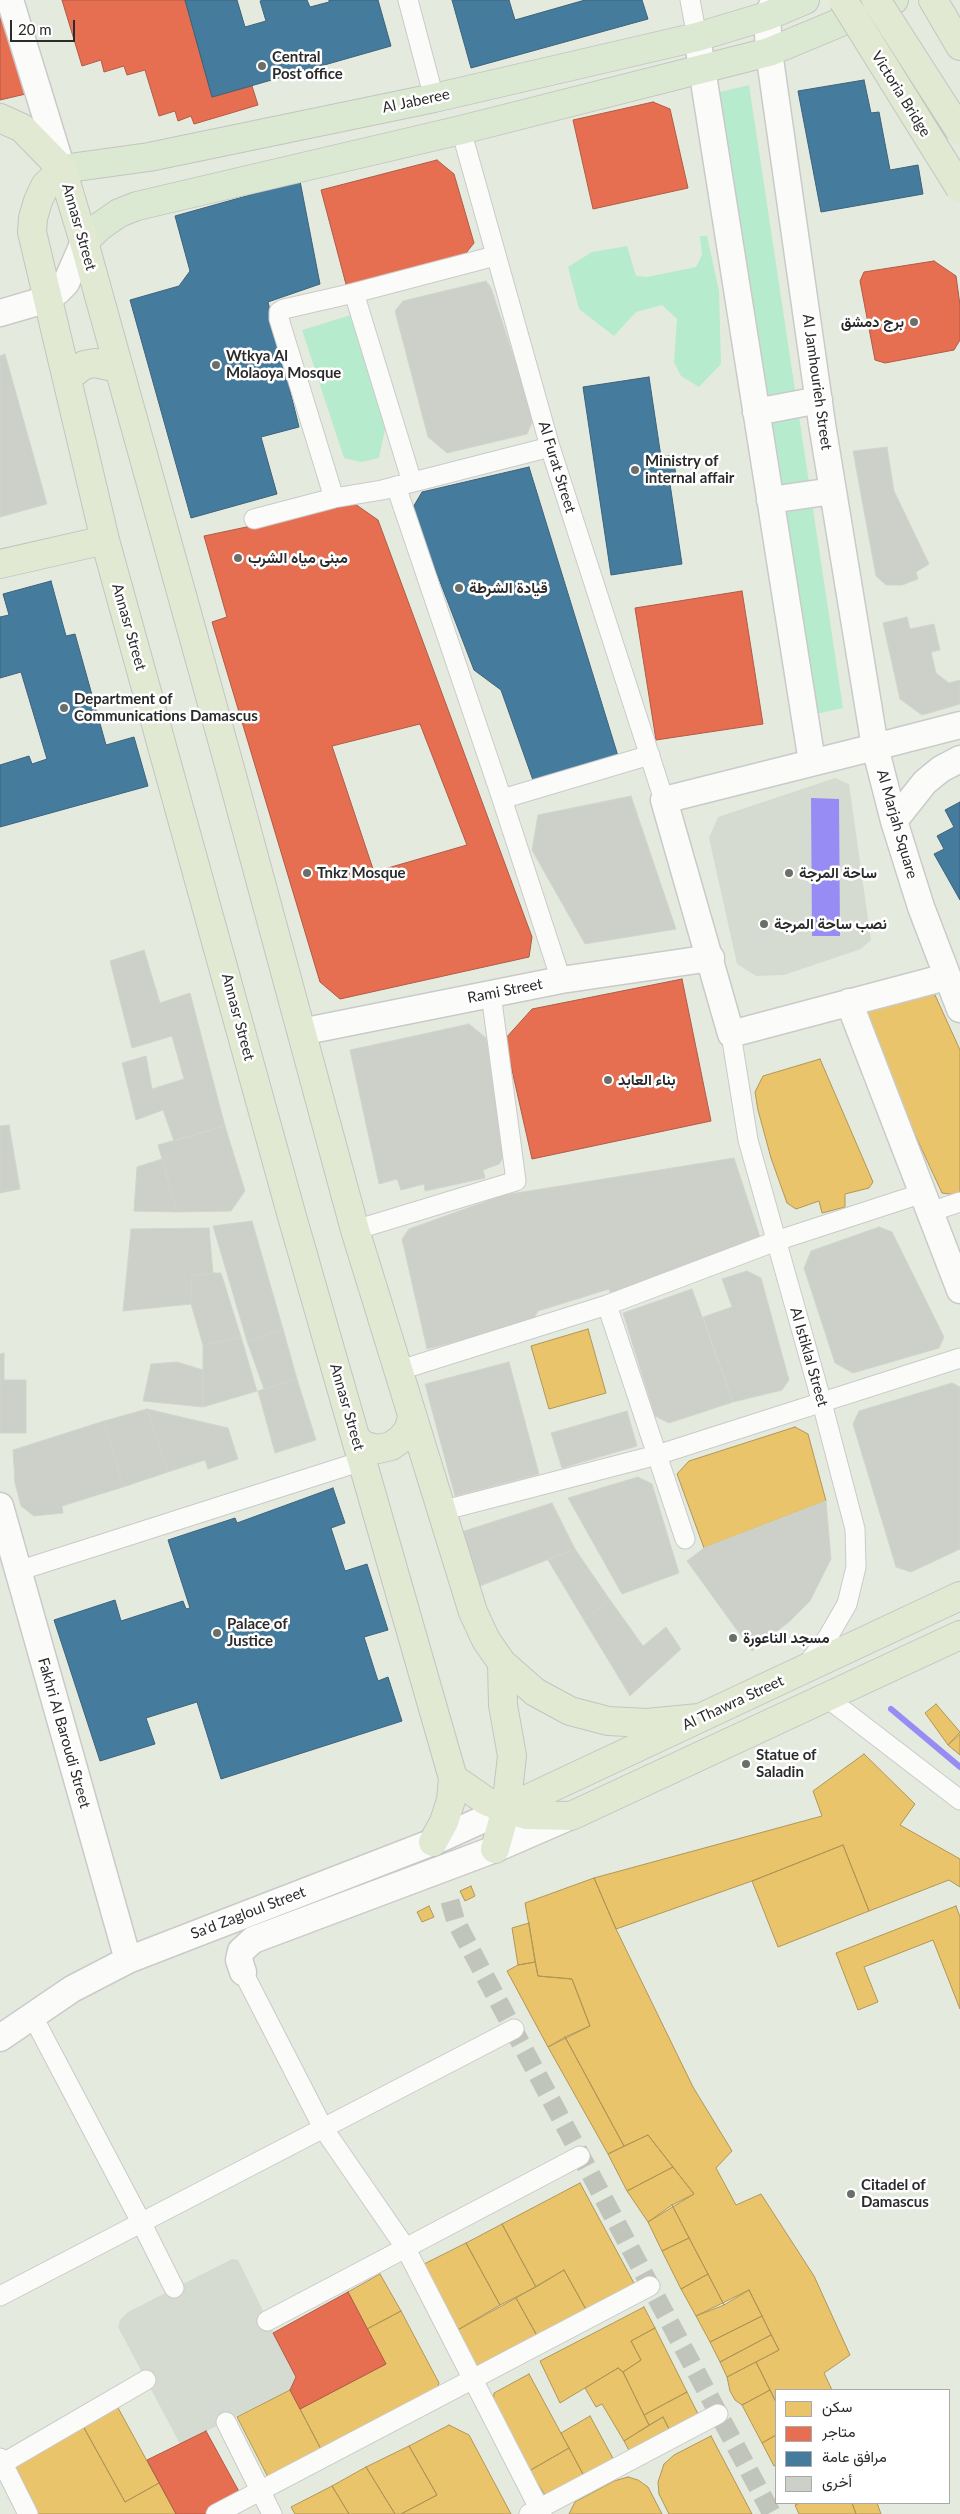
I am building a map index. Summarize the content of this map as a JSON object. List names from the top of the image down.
{
  "streets": {
    "highway": ["Victoria Bridge", "Annasr Street", "Al Thawra Street"],
    "main road": [
      "Al Jaberee",
      "Al Jamhourieh Street",
      "Al Marjah Square",
      "Rami Street",
      "Fakhri Al Baroudi Street",
      "Sa'd Zagloul Street"
    ],
    "street": ["Al Furat Street", "Al Istiklal Street"]
  },
  "crossings": [
    ["Al Jaberee", "Annasr Street"],
    ["Al Jaberee", "Al Jamhourieh Street"],
    ["Annasr Street", "Rami Street"],
    ["Annasr Street", "Al Thawra Street"],
    ["Al Jamhourieh Street", "Al Marjah Square"],
    ["Al Istiklal Street", "Al Thawra Street"],
    ["Al Thawra Street", "Sa'd Zagloul Street"],
    ["Fakhri Al Baroudi Street", "Sa'd Zagloul Street"]
  ],
  "places": [
    "Central Post office",
    "برج دمشق",
    "Wtkya Al Molaoya Mosque",
    "Ministry of internal affair",
    "مبنى مياه الشرب",
    "قيادة الشرطة",
    "Department of Communications Damascus",
    "Tnkz Mosque",
    "ساحة المرجة",
    "نصب ساحة المرجة",
    "بناء العابد",
    "Palace of Justice",
    "مسجد الناعورة",
    "Statue of Saladin",
    "Citadel of Damascus"
  ],
  "legend": [
    "سكن",
    "متاجر",
    "مرافق عامة",
    "أخرى"
  ],
  "scale_bar": "20 m"
}
